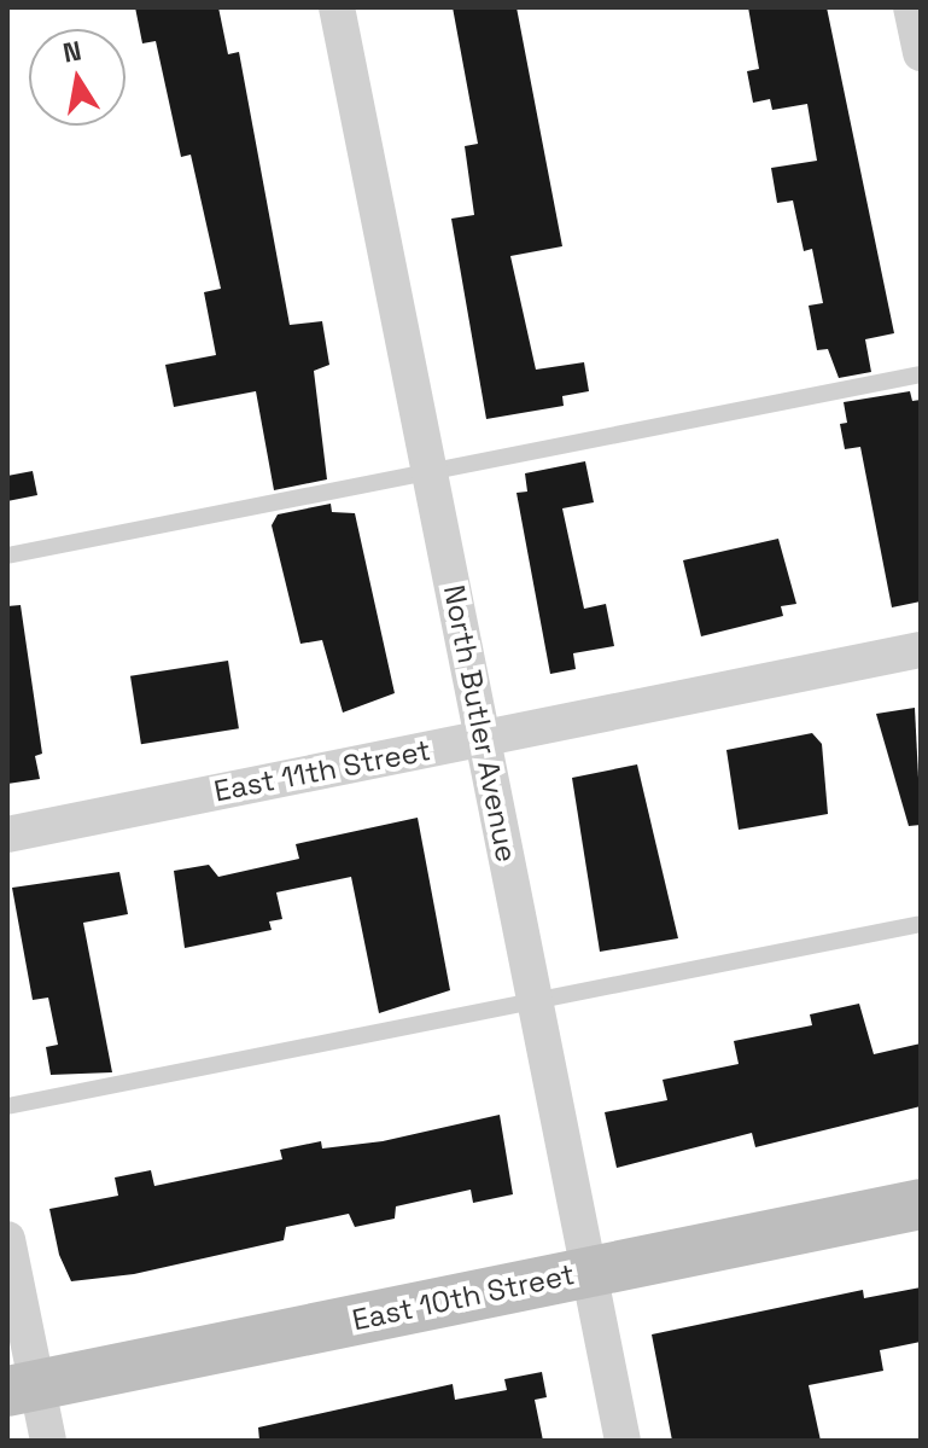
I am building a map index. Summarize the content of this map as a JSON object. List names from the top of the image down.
{
  "streets": {
    "main road": ["East 10th Street"],
    "street": ["North Butler Avenue", "East 11th Street"]
  },
  "crossings": [
    ["North Butler Avenue", "East 11th Street"],
    ["North Butler Avenue", "East 10th Street"]
  ],
  "north": "top"
}
